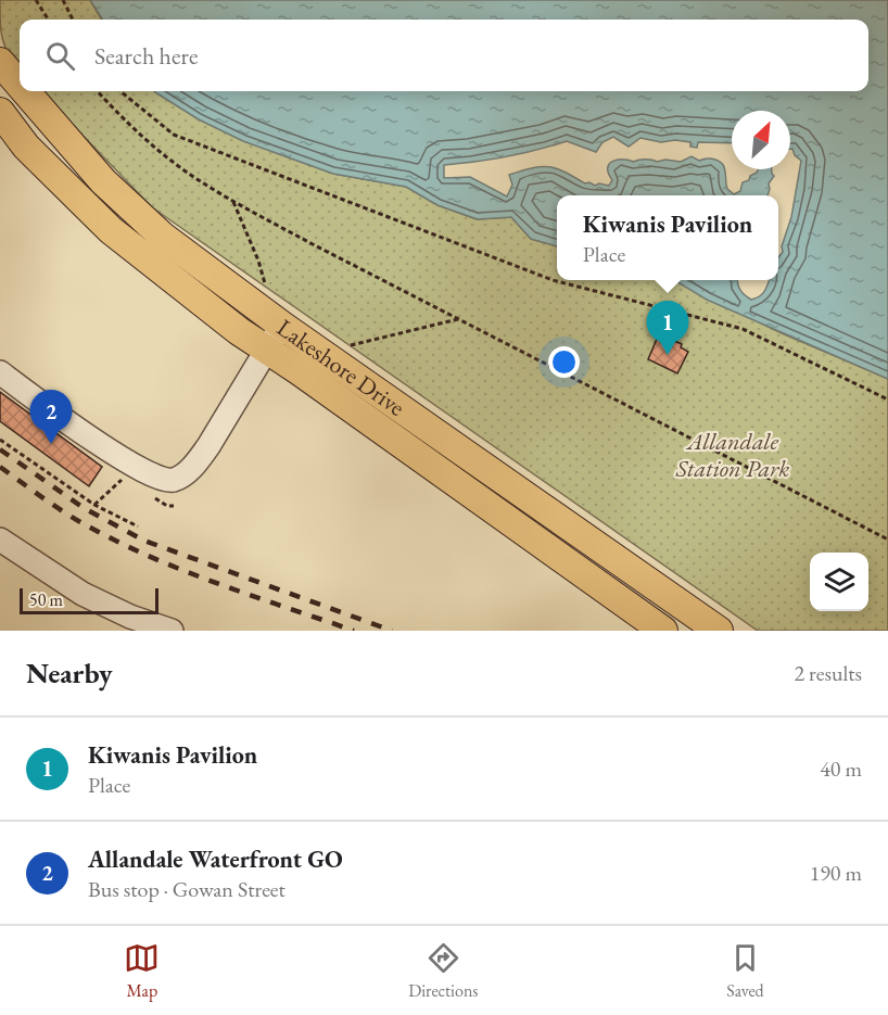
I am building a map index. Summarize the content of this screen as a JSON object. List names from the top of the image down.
{
  "streets": {
    "main road": ["Lakeshore Drive"]
  },
  "parks": ["Allandale Station Park"],
  "scale_bar": "50 m",
  "north": "top right",
  "page": {
    "search": "Search here",
    "popup": ["Kiwanis Pavilion", "Place"],
    "pins": ["1", "2"],
    "scale": "50 m",
    "heading": ["Nearby", "2 results"],
    "list": [
      {
        "mark": "1",
        "name": "Kiwanis Pavilion",
        "note": "Place",
        "value": "40 m"
      },
      {
        "mark": "2",
        "name": "Allandale Waterfront GO",
        "note": "Bus stop · Gowan Street",
        "value": "190 m"
      }
    ],
    "nav": ["Map", "Directions", "Saved"]
  }
}
